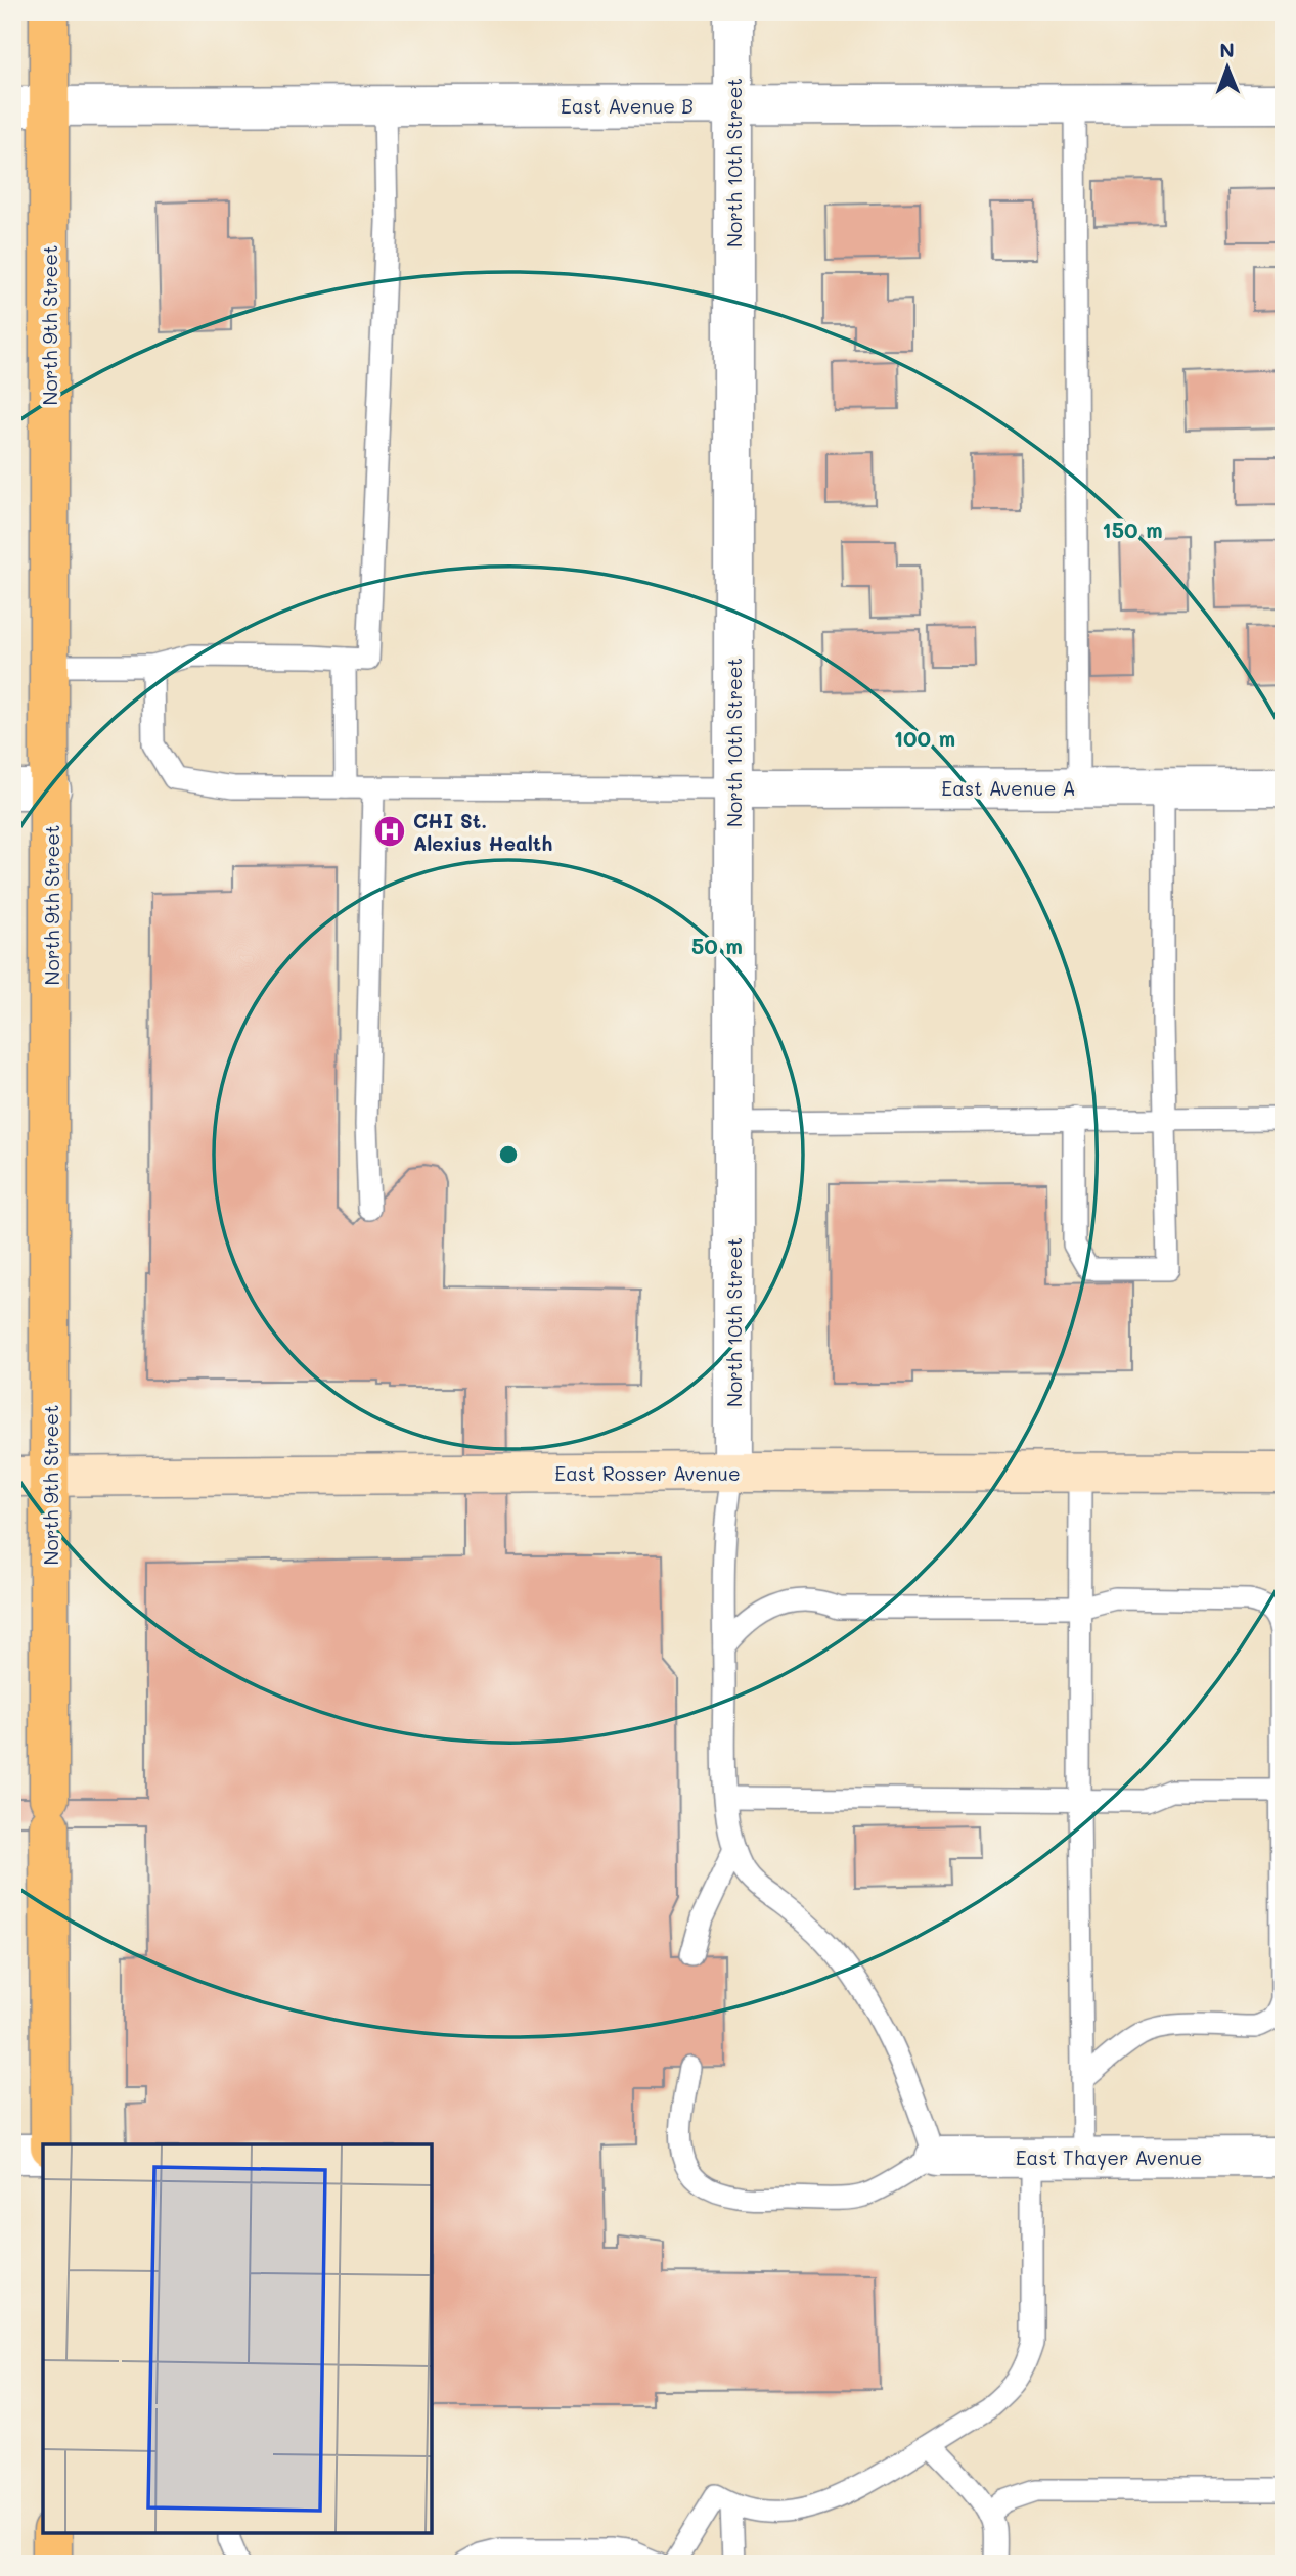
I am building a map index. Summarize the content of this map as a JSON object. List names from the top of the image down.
{
  "streets": {
    "main road": ["North 9th Street"],
    "street": [
      "East Avenue B",
      "North 10th Street",
      "East Avenue A",
      "East Rosser Avenue",
      "East Thayer Avenue"
    ]
  },
  "crossings": [
    ["East Avenue B", "North 10th Street"],
    ["East Avenue B", "North 9th Street"],
    ["North 10th Street", "East Avenue A"],
    ["North 10th Street", "East Rosser Avenue"],
    ["North 9th Street", "East Rosser Avenue"]
  ],
  "places": {
    "hospital": ["CHI St. Alexius Health"]
  },
  "north": "top",
  "rings": ["150 m", "100 m", "50 m"]
}
